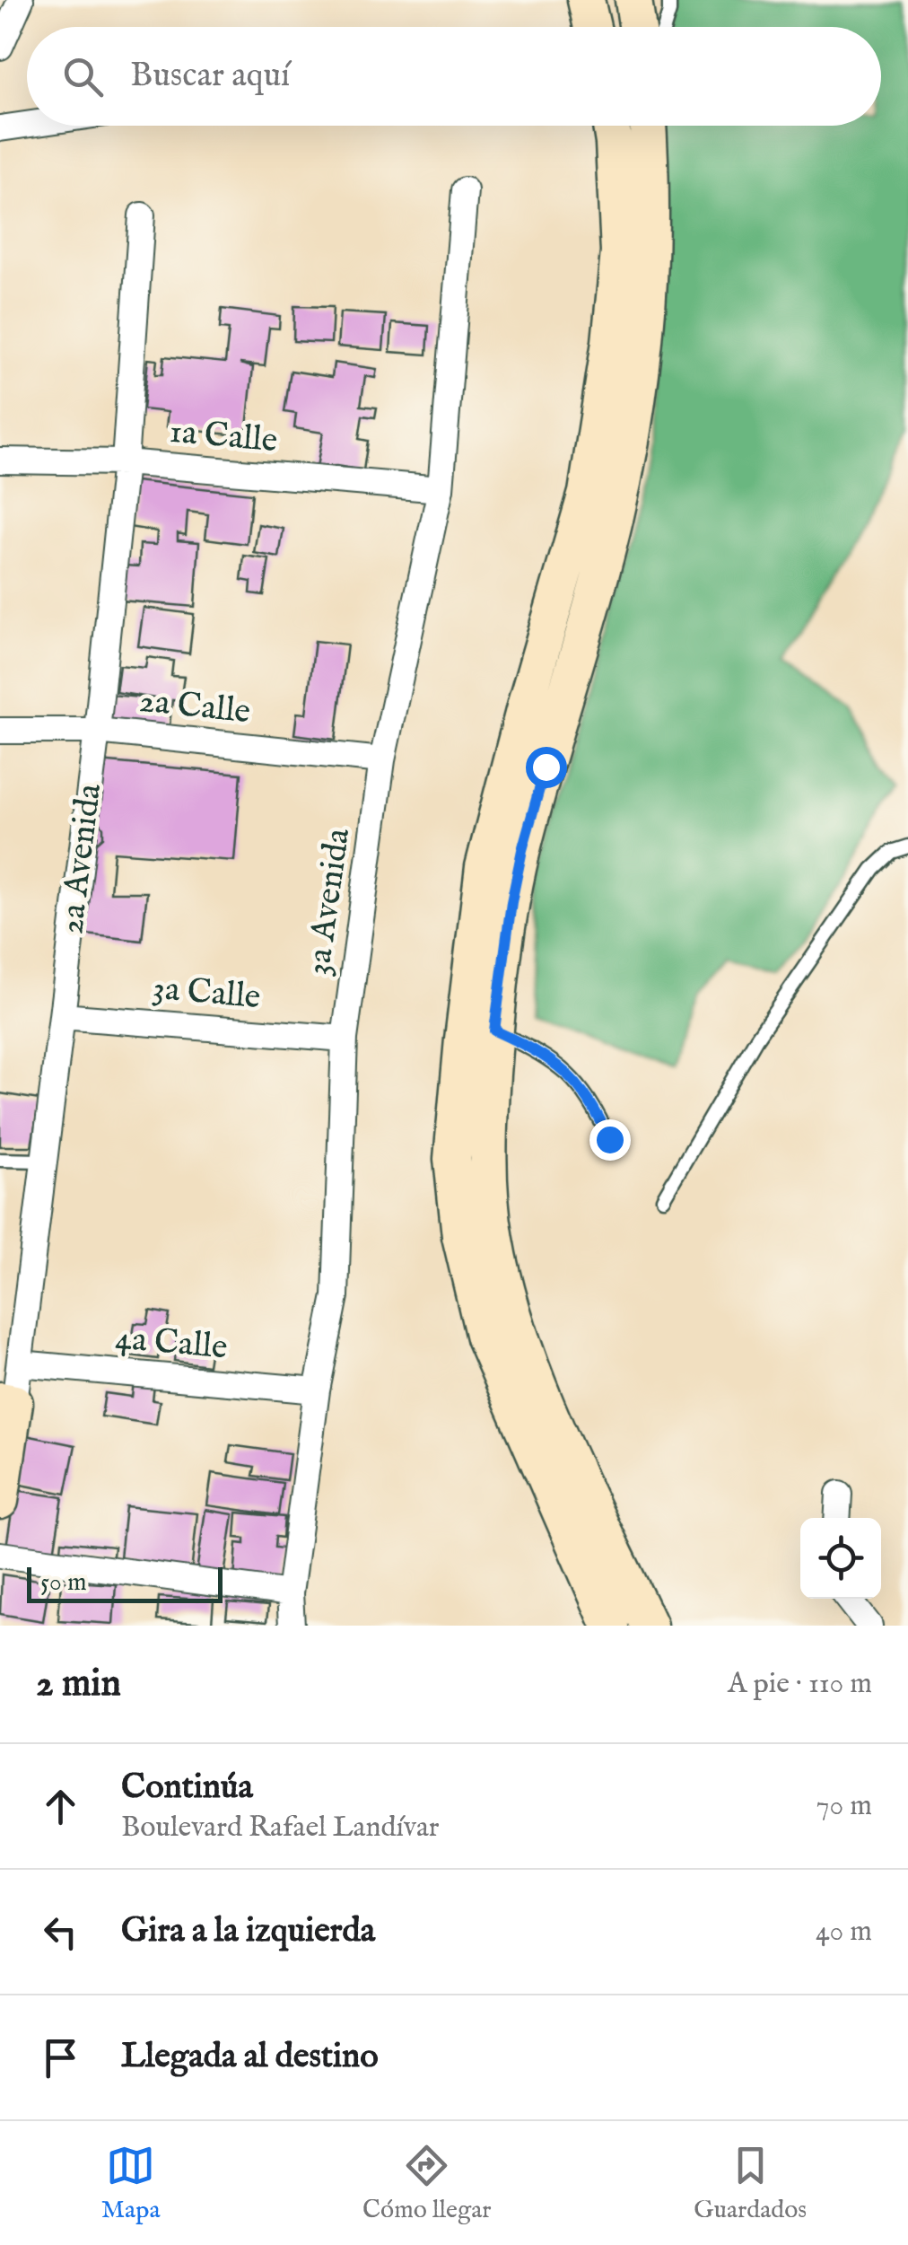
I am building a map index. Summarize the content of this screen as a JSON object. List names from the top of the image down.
{
  "streets": {
    "main road": ["2a Avenida"],
    "street": [
      "1a Calle",
      "2a Calle",
      "3a Avenida",
      "3a Calle",
      "4a Calle"
    ]
  },
  "crossings": [
    ["1a Calle", "2a Avenida"],
    ["1a Calle", "3a Avenida"],
    ["2a Calle", "2a Avenida"],
    ["2a Calle", "3a Avenida"],
    ["2a Avenida", "3a Calle"],
    ["2a Avenida", "4a Calle"],
    ["3a Avenida", "3a Calle"],
    ["3a Avenida", "4a Calle"]
  ],
  "scale_bar": "50 m",
  "page": {
    "search": "Buscar aquí",
    "scale": "50 m",
    "heading": ["2 min", "A pie · 110 m"],
    "list": [
      ["Continúa", "Boulevard Rafael Landívar", "70 m"],
      ["Gira a la izquierda", "40 m"],
      "Llegada al destino"
    ],
    "nav": ["Mapa", "Cómo llegar", "Guardados"]
  }
}
